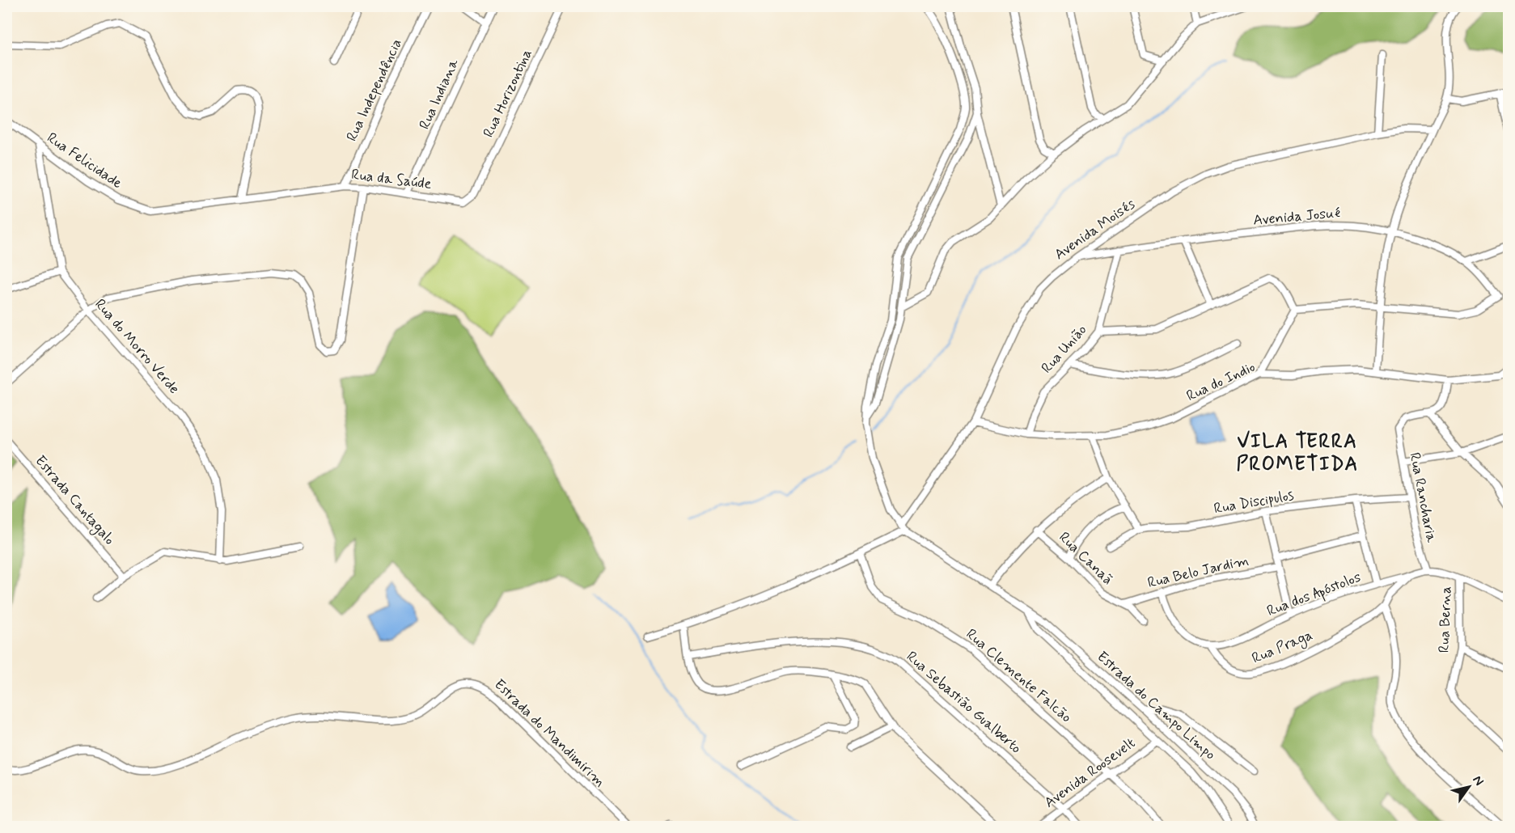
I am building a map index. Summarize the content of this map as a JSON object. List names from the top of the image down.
{
  "streets": {
    "street": [
      "Rua Independência",
      "Rua Horizontina",
      "Rua Indiana",
      "Rua Felicidade",
      "Rua da Saúde",
      "Avenida Josué",
      "Avenida Moisés",
      "Rua do Morro Verde",
      "Rua União",
      "Rua do Indio",
      "Rua Rancharia",
      "Estrada Cantagalo",
      "Rua Discipulos",
      "Rua Canaã",
      "Rua Belo Jardim",
      "Rua dos Apóstolos",
      "Rua Berna",
      "Rua Praga",
      "Rua Clemente Falcão",
      "Rua Sebastião Gualberto",
      "Estrada do Campo Limpo",
      "Estrada do Mandimirim",
      "Avenida Roosevelt"
    ]
  },
  "crossings": [
    ["Rua Independência", "Rua da Saúde"],
    ["Rua Horizontina", "Rua da Saúde"],
    ["Rua Indiana", "Rua da Saúde"],
    ["Rua Felicidade", "Rua da Saúde"],
    ["Rua Felicidade", "Rua do Morro Verde"],
    ["Avenida Josué", "Avenida Moisés"],
    ["Avenida Josué", "Rua União"],
    ["Avenida Moisés", "Rua do Indio"],
    ["Avenida Moisés", "Estrada do Campo Limpo"],
    ["Rua União", "Rua do Indio"],
    ["Rua Rancharia", "Rua Discipulos"],
    ["Rua Rancharia", "Rua dos Apóstolos"],
    ["Rua Canaã", "Rua Belo Jardim"],
    ["Rua Belo Jardim", "Rua Praga"],
    ["Rua dos Apóstolos", "Rua Praga"],
    ["Rua Clemente Falcão", "Avenida Roosevelt"],
    ["Rua Sebastião Gualberto", "Avenida Roosevelt"],
    ["Estrada do Campo Limpo", "Avenida Roosevelt"]
  ],
  "districts": ["VILA TERRA PROMETIDA"],
  "north": "top right"
}
